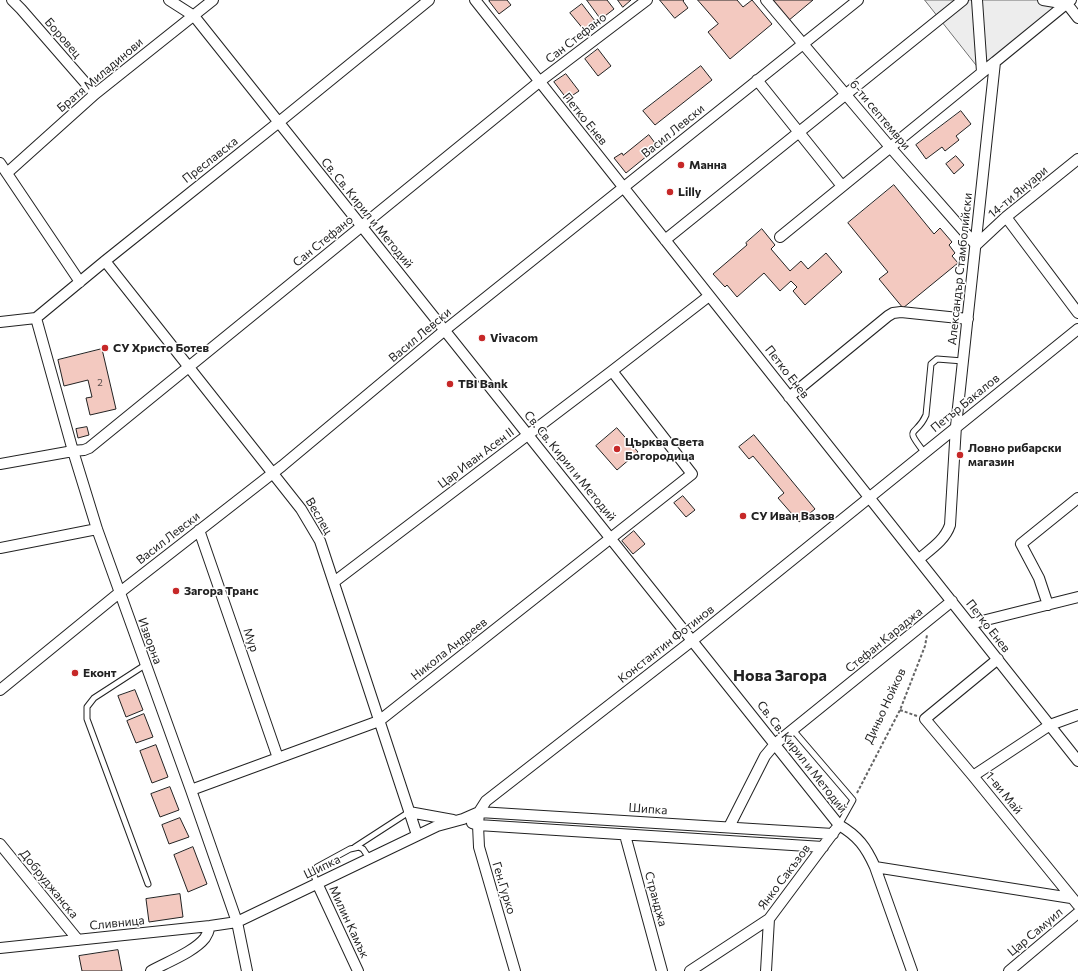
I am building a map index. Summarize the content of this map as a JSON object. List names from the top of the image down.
{
  "streets": {
    "street": [
      "Боровец",
      "Сан Стефано",
      "Братя Миладинови",
      "6-ти септември",
      "Петко Енев",
      "Васил Левски",
      "Преславска",
      "14-ти Януари",
      "Св. Св. Кирил и Методий",
      "Александър Стамболийски",
      "Петър Бакалов",
      "Цар Иван Асен II",
      "Веслец",
      "Мур",
      "Стефан Караджа",
      "Изворна",
      "Константин Фотинов",
      "Никола Андреев",
      "1-ви Май",
      "Шипка",
      "Янко Сакъзов",
      "Добруджанска",
      "Ген.Гурко",
      "Странджа",
      "Милин Камък",
      "Сливница",
      "Цар Самуил"
    ],
    "path": ["Диньо Нойков"]
  },
  "crossings": [
    ["Боровец", "Братя Миладинови"],
    ["Сан Стефано", "Петко Енев"],
    ["Сан Стефано", "Св. Св. Кирил и Методий"],
    ["Сан Стефано", "Веслец"],
    ["Сан Стефано", "Изворна"],
    ["Братя Миладинови", "Св. Св. Кирил и Методий"],
    ["6-ти септември", "Васил Левски"],
    ["6-ти септември", "14-ти Януари"],
    ["6-ти септември", "Александър Стамболийски"],
    ["Петко Енев", "Васил Левски"],
    ["Петко Енев", "Александър Стамболийски"],
    ["Петко Енев", "Петър Бакалов"],
    ["Петко Енев", "Цар Иван Асен II"],
    ["Петко Енев", "Стефан Караджа"],
    ["Петко Енев", "Константин Фотинов"],
    ["Васил Левски", "Св. Св. Кирил и Методий"],
    ["Васил Левски", "Веслец"],
    ["Васил Левски", "Мур"],
    ["Васил Левски", "Изворна"],
    ["Преславска", "Св. Св. Кирил и Методий"],
    ["Преславска", "Веслец"],
    ["Преславска", "Изворна"],
    ["14-ти Януари", "Александър Стамболийски"],
    ["Св. Св. Кирил и Методий", "Цар Иван Асен II"],
    ["Св. Св. Кирил и Методий", "Стефан Караджа"],
    ["Св. Св. Кирил и Методий", "Константин Фотинов"],
    ["Св. Св. Кирил и Методий", "Никола Андреев"],
    ["Александър Стамболийски", "Петър Бакалов"],
    ["Петър Бакалов", "Константин Фотинов"],
    ["Цар Иван Асен II", "Веслец"],
    ["Цар Иван Асен II", "Никола Андреев"],
    ["Веслец", "Никола Андреев"],
    ["Веслец", "Шипка"],
    ["Мур", "Никола Андреев"],
    ["Стефан Караджа", "Диньо Нойков"],
    ["Стефан Караджа", "Шипка"],
    ["Изворна", "Никола Андреев"],
    ["Изворна", "Шипка"],
    ["Изворна", "Сливница"],
    ["Константин Фотинов", "Шипка"],
    ["Константин Фотинов", "Ген.Гурко"],
    ["Шипка", "Янко Сакъзов"],
    ["Шипка", "Ген.Гурко"],
    ["Шипка", "Милин Камък"],
    ["Шипка", "Сливница"],
    ["Добруджанска", "Сливница"]
  ],
  "districts": ["Нова Загора"],
  "places": [
    "Манна",
    "Lilly",
    "Vivacom",
    "СУ Христо Ботев",
    "TBI Bank",
    "Църква Света Богородица",
    "Ловно рибарски магазин",
    "СУ Иван Вазов",
    "Загора Транс",
    "Еконт"
  ],
  "house_numbers": ["2"]
}
